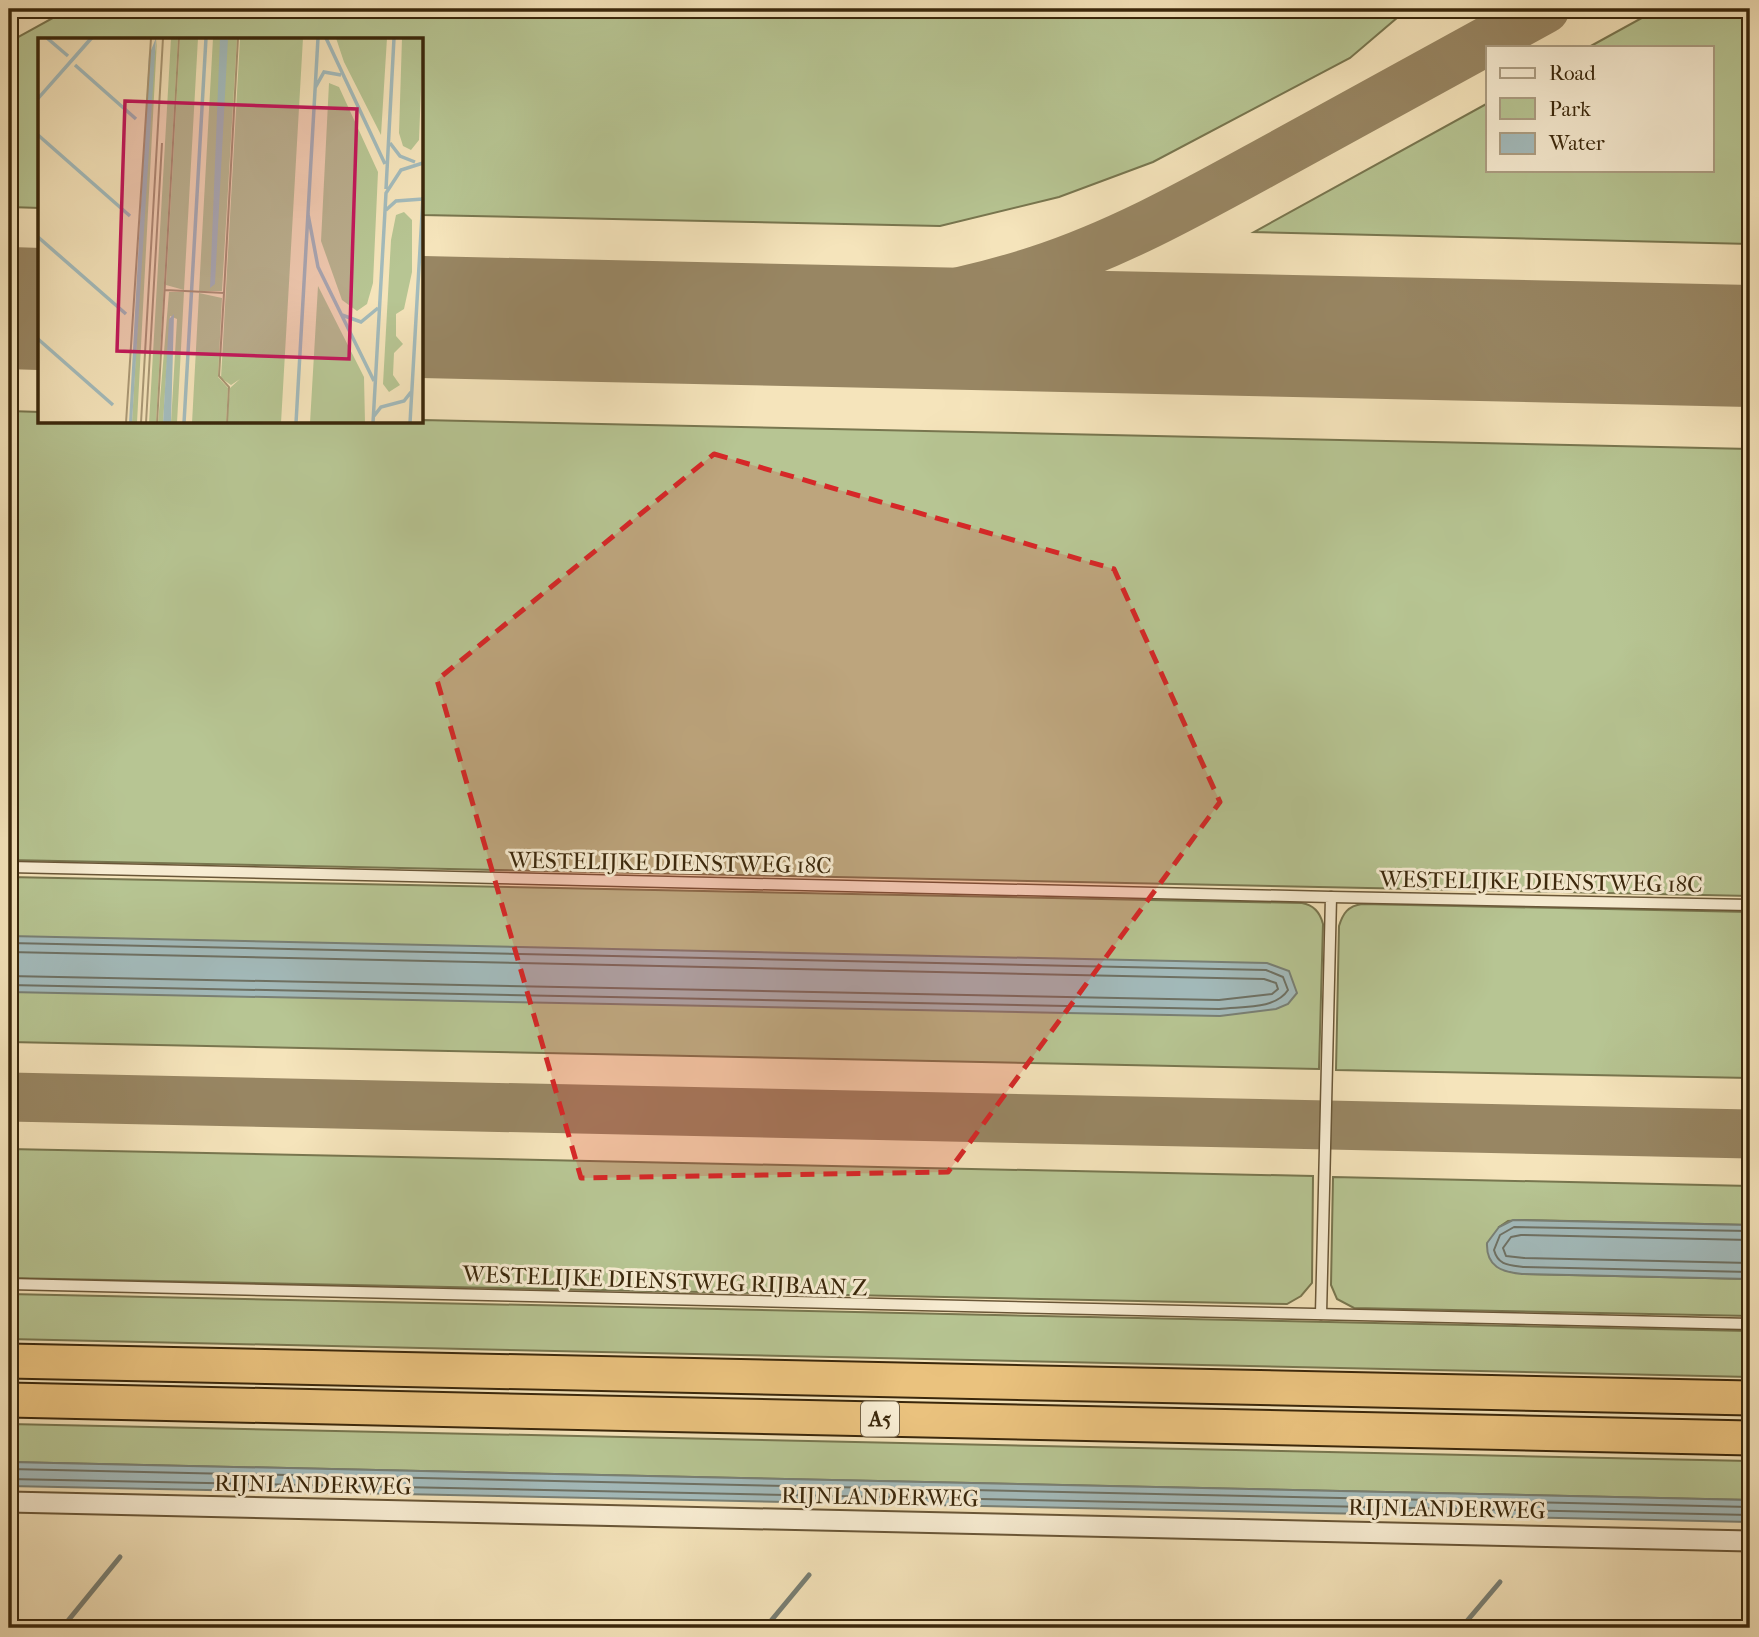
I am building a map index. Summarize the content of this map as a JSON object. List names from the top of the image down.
{
  "streets": {
    "highway": ["A5"],
    "street": ["RIJNLANDERWEG"],
    "lane": ["WESTELIJKE DIENSTWEG 18C", "WESTELIJKE DIENSTWEG RIJBAAN Z"]
  },
  "legend": ["Road", "Park", "Water"]
}
